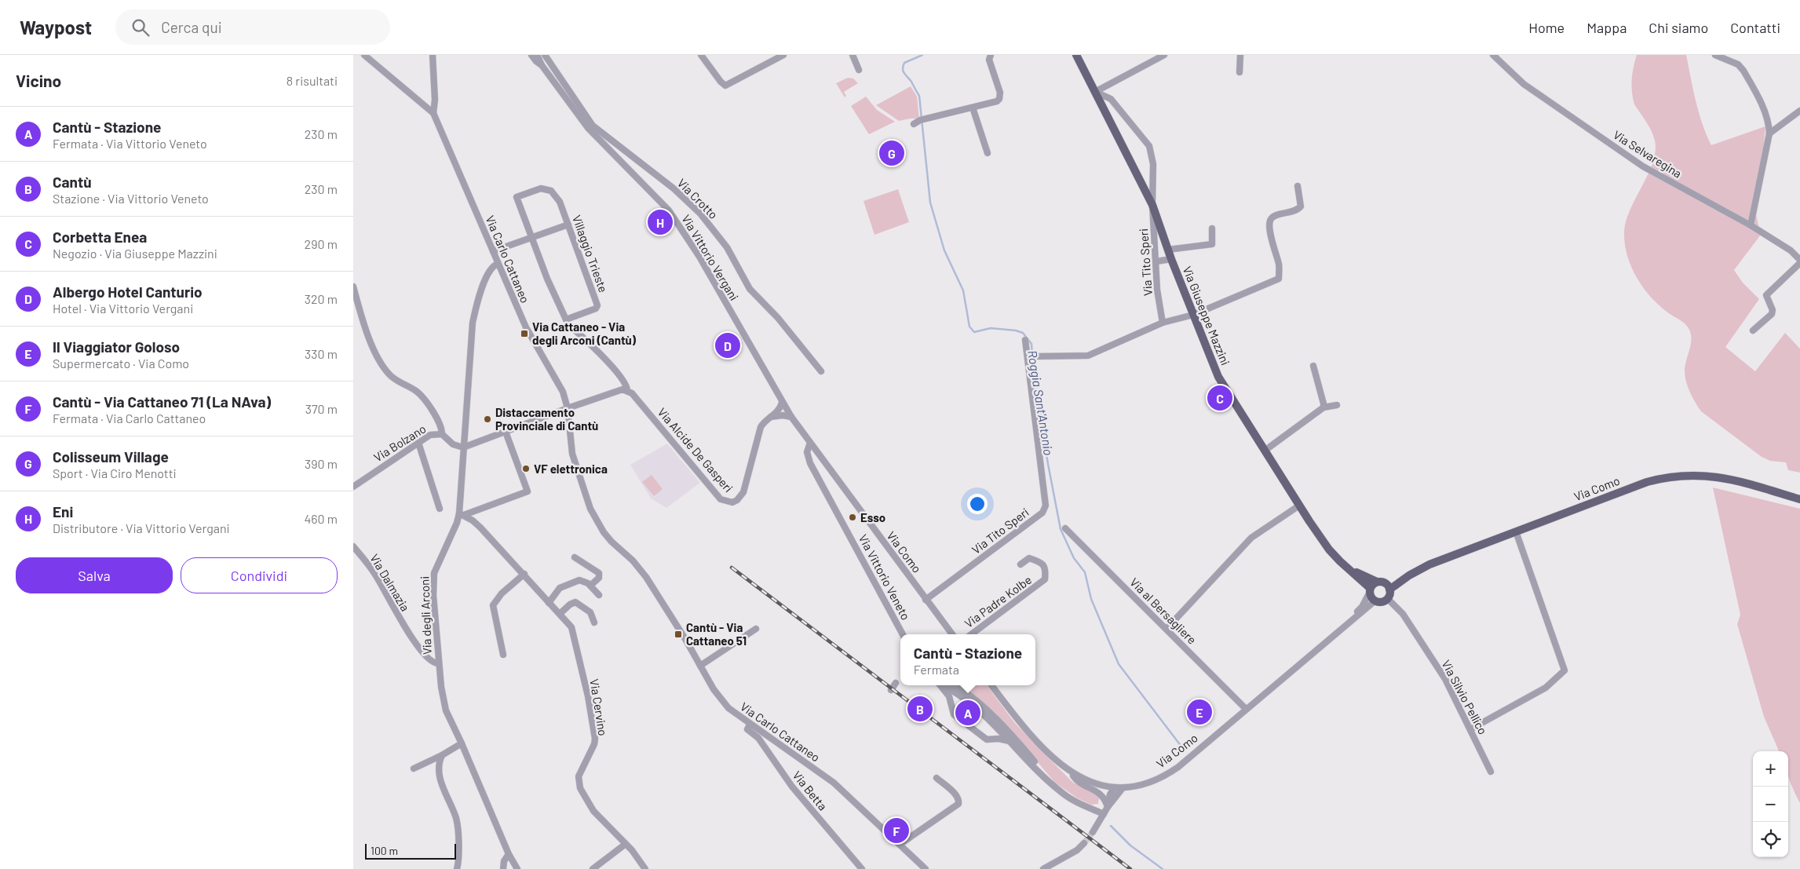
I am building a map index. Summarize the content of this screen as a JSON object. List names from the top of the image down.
{
  "streets": {
    "main road": ["Via Giuseppe Mazzini", "Via Como"],
    "street": [
      "Via Selvaregina",
      "Via Crotto",
      "Villaggio Trieste",
      "Via Vittorio Vergani",
      "Via Carlo Cattaneo",
      "Via Tito Speri",
      "Via Bolzano",
      "Via Alcide De Gasperi",
      "Via Vittorio Veneto",
      "Via Dalmazia",
      "Via Padre Kolbe",
      "Via al Bersagliere",
      "Via degli Arconi",
      "Via Silvio Pellico",
      "Via Cervino",
      "Via Betta"
    ]
  },
  "crossings": [
    ["Villaggio Trieste", "Via Alcide De Gasperi"],
    ["Via Vittorio Vergani", "Via Alcide De Gasperi"],
    ["Via Vittorio Vergani", "Via Como"],
    ["Via Carlo Cattaneo", "Via degli Arconi"],
    ["Via Carlo Cattaneo", "Via Betta"],
    ["Via Tito Speri", "Via Giuseppe Mazzini"],
    ["Via Tito Speri", "Via Como"],
    ["Via Giuseppe Mazzini", "Via Como"],
    ["Via Giuseppe Mazzini", "Via Silvio Pellico"],
    ["Via Bolzano", "Via degli Arconi"],
    ["Via Alcide De Gasperi", "Via Como"],
    ["Via Como", "Via Vittorio Veneto"],
    ["Via Como", "Via al Bersagliere"],
    ["Via Como", "Via Silvio Pellico"],
    ["Via Dalmazia", "Via degli Arconi"],
    ["Via degli Arconi", "Via Cervino"]
  ],
  "water": ["Roggia Sant'Antonio"],
  "places": {
    "transit": ["Via Cattaneo - Via degli Arconi (Cantù)", "Cantù - Via Cattaneo 51"],
    "other": ["Distaccamento Provinciale di Cantù", "VF elettronica", "Esso"]
  },
  "scale_bar": "100 m",
  "page": {
    "header": "Waypost",
    "search": "Cerca qui",
    "nav": [
      "Home",
      "Mappa",
      "Chi siamo",
      "Contatti"
    ],
    "heading": ["Vicino", "8 risultati"],
    "list": [
      {
        "mark": "A",
        "name": "Cantù - Stazione",
        "note": "Fermata · Via Vittorio Veneto",
        "value": "230 m"
      },
      {
        "mark": "B",
        "name": "Cantù",
        "note": "Stazione · Via Vittorio Veneto",
        "value": "230 m"
      },
      {
        "mark": "C",
        "name": "Corbetta Enea",
        "note": "Negozio · Via Giuseppe Mazzini",
        "value": "290 m"
      },
      {
        "mark": "D",
        "name": "Albergo Hotel Canturio",
        "note": "Hotel · Via Vittorio Vergani",
        "value": "320 m"
      },
      {
        "mark": "E",
        "name": "Il Viaggiator Goloso",
        "note": "Supermercato · Via Como",
        "value": "330 m"
      },
      {
        "mark": "F",
        "name": "Cantù - Via Cattaneo 71 (La NAva)",
        "note": "Fermata · Via Carlo Cattaneo",
        "value": "370 m"
      },
      {
        "mark": "G",
        "name": "Colisseum Village",
        "note": "Sport · Via Ciro Menotti",
        "value": "390 m"
      },
      {
        "mark": "H",
        "name": "Eni",
        "note": "Distributore · Via Vittorio Vergani",
        "value": "460 m"
      }
    ],
    "pins": [
      "G",
      "H",
      "D",
      "C",
      "B",
      "E",
      "A",
      "F"
    ],
    "buttons": ["Salva", "Condividi"],
    "popup": ["Cantù - Stazione", "Fermata"],
    "map_buttons": ["+", "−"],
    "scale": "100 m"
  }
}
